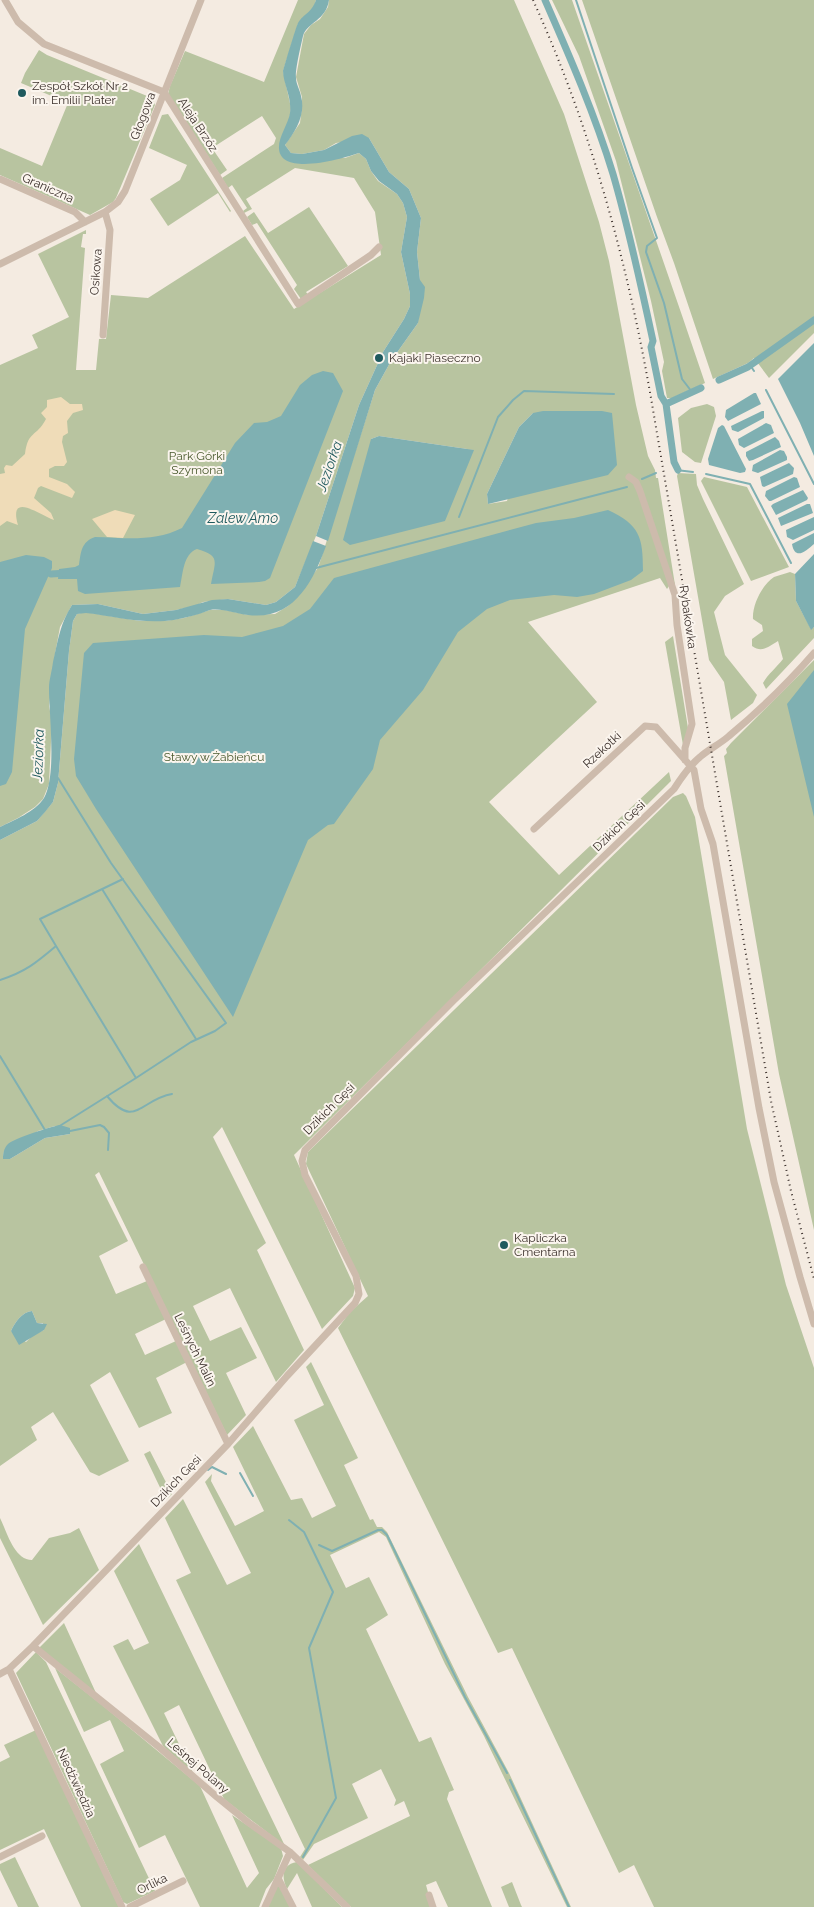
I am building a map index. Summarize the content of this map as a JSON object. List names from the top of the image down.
{
  "streets": {
    "street": [
      "Głogowa",
      "Aleja Brzóz",
      "Graniczna",
      "Osikowa",
      "Rybakówka",
      "Rzekotki",
      "Dzikich Gęsi",
      "Leśnych Malin",
      "Leśnej Polany",
      "Niedźwiedzia",
      "Orlika"
    ]
  },
  "crossings": [
    ["Głogowa", "Aleja Brzóz"],
    ["Głogowa", "Graniczna"],
    ["Głogowa", "Osikowa"],
    ["Rybakówka", "Rzekotki"],
    ["Dzikich Gęsi", "Leśnych Malin"],
    ["Dzikich Gęsi", "Leśnej Polany"],
    ["Dzikich Gęsi", "Niedźwiedzia"]
  ],
  "water": ["Jeziorka", "Zalew Amo"],
  "parks": ["Park Górki Szymona", "Stawy w Żabieńcu"],
  "places": ["Zespół Szkół Nr 2 im. Emilii Plater", "Kajaki Piaseczno", "Kapliczka Cmentarna"]
}
